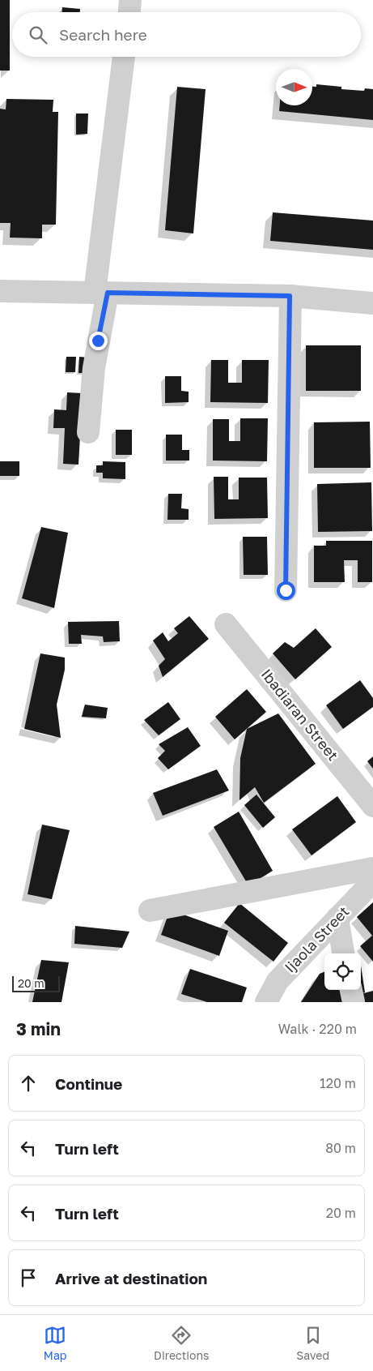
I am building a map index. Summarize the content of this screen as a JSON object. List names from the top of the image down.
{
  "streets": {
    "street": ["Ibadiaran Street", "Ijaola Street"]
  },
  "scale_bar": "20 m",
  "north": "right",
  "page": {
    "search": "Search here",
    "scale": "20 m",
    "heading": ["3 min", "Walk · 220 m"],
    "list": [
      ["Continue", "120 m"],
      ["Turn left", "80 m"],
      ["Turn left", "20 m"],
      "Arrive at destination"
    ],
    "nav": ["Map", "Directions", "Saved"]
  }
}
